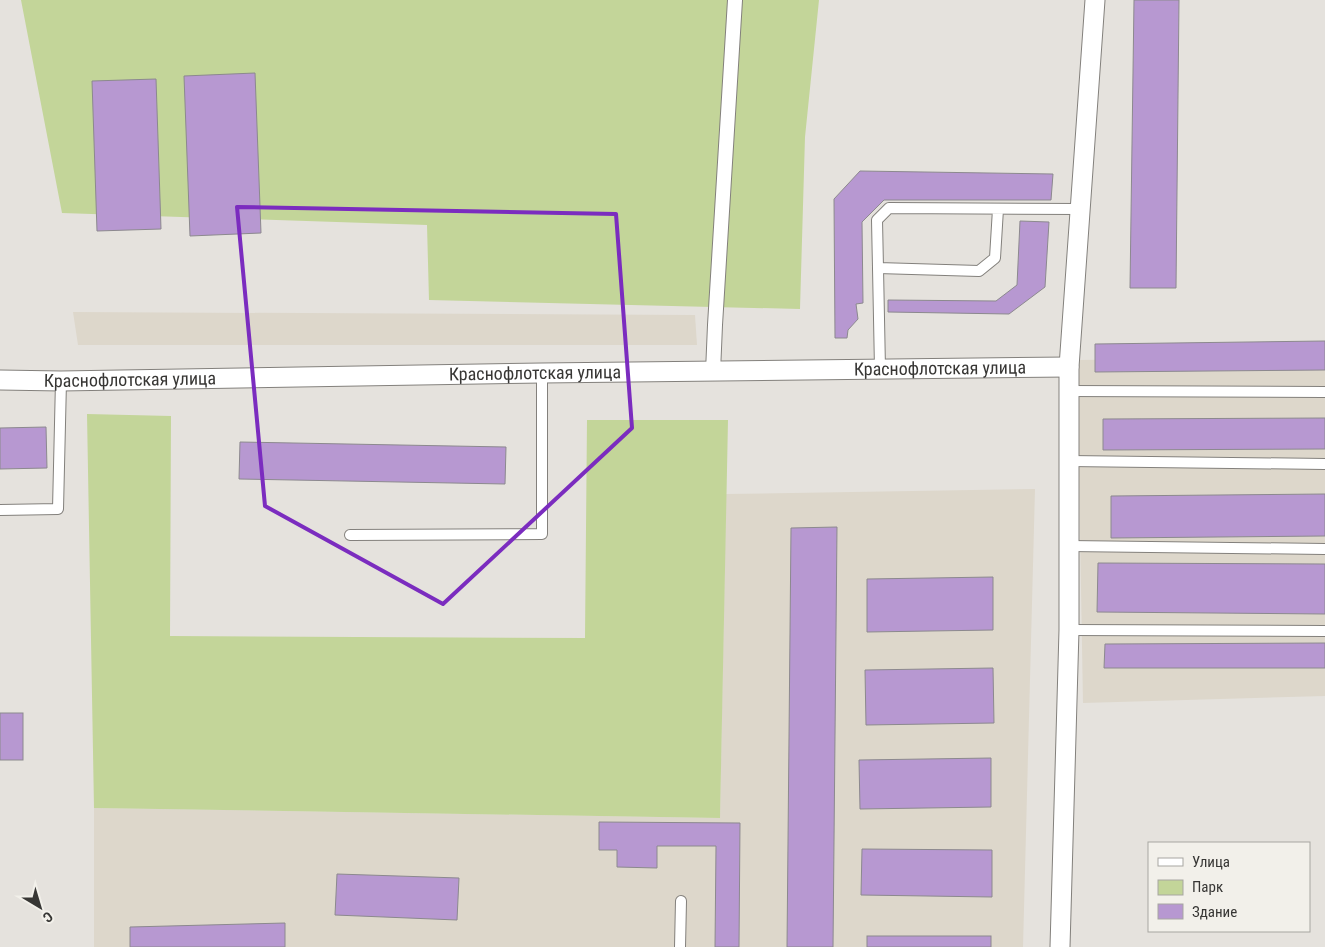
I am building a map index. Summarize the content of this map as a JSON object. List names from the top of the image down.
{
  "streets": {
    "street": ["Краснофлотская улица"]
  },
  "legend": ["Улица", "Парк", "Здание"],
  "north": "bottom right"
}
